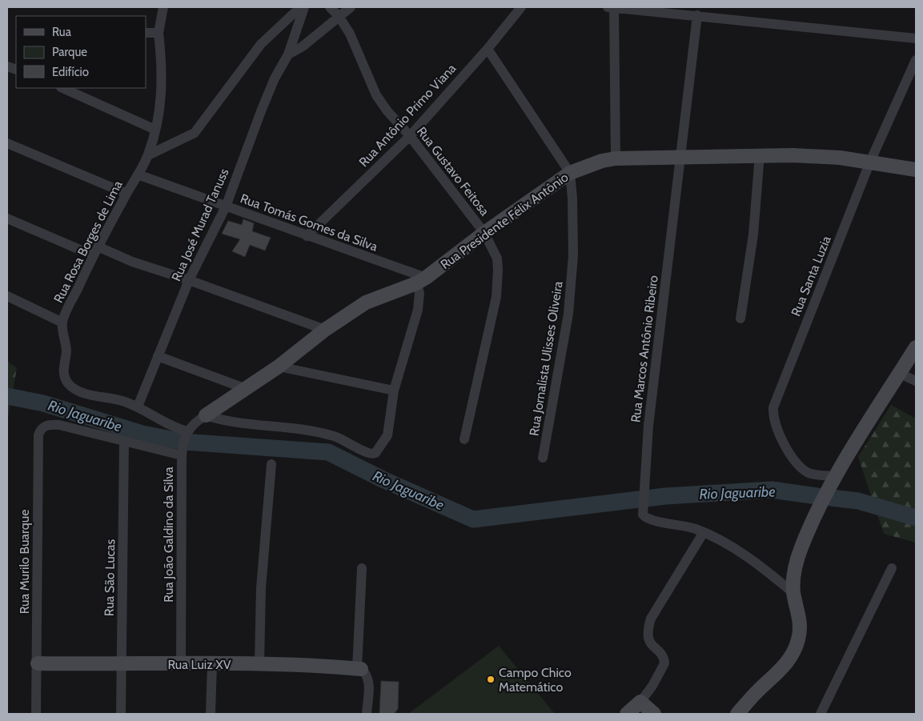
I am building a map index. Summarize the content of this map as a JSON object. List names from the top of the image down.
{
  "streets": {
    "street": [
      "Rua Antônio Primo Viana",
      "Rua Gustavo Feitosa",
      "Rua Presidente Félix Antônio",
      "Rua Tomás Gomes da Silva",
      "Rua José Murad Tanuss",
      "Rua Rosa Borges de Lima",
      "Rua Santa Luzia",
      "Rua Marcos Antônio Ribeiro",
      "Rua Jornalista Ulisses Oliveira",
      "Rua João Galdino da Silva",
      "Rua Murilo Buarque",
      "Rua São Lucas",
      "Rua Luiz XV"
    ]
  },
  "crossings": [
    ["Rua Antônio Primo Viana", "Rua Gustavo Feitosa"],
    ["Rua Antônio Primo Viana", "Rua Tomás Gomes da Silva"],
    ["Rua Antônio Primo Viana", "Rua Jornalista Ulisses Oliveira"],
    ["Rua Gustavo Feitosa", "Rua Presidente Félix Antônio"],
    ["Rua Presidente Félix Antônio", "Rua Tomás Gomes da Silva"],
    ["Rua Presidente Félix Antônio", "Rua Santa Luzia"],
    ["Rua Presidente Félix Antônio", "Rua Marcos Antônio Ribeiro"],
    ["Rua Presidente Félix Antônio", "Rua Jornalista Ulisses Oliveira"],
    ["Rua Tomás Gomes da Silva", "Rua José Murad Tanuss"],
    ["Rua Tomás Gomes da Silva", "Rua Rosa Borges de Lima"],
    ["Rua José Murad Tanuss", "Rua Rosa Borges de Lima"],
    ["Rua Rosa Borges de Lima", "Rua João Galdino da Silva"],
    ["Rua João Galdino da Silva", "Rua Luiz XV"],
    ["Rua Murilo Buarque", "Rua São Lucas"],
    ["Rua Murilo Buarque", "Rua Luiz XV"],
    ["Rua São Lucas", "Rua Luiz XV"]
  ],
  "water": ["Rio Jaguaribe"],
  "places": ["Campo Chico Matemático"],
  "legend": ["Rua", "Parque", "Edifício"]
}
